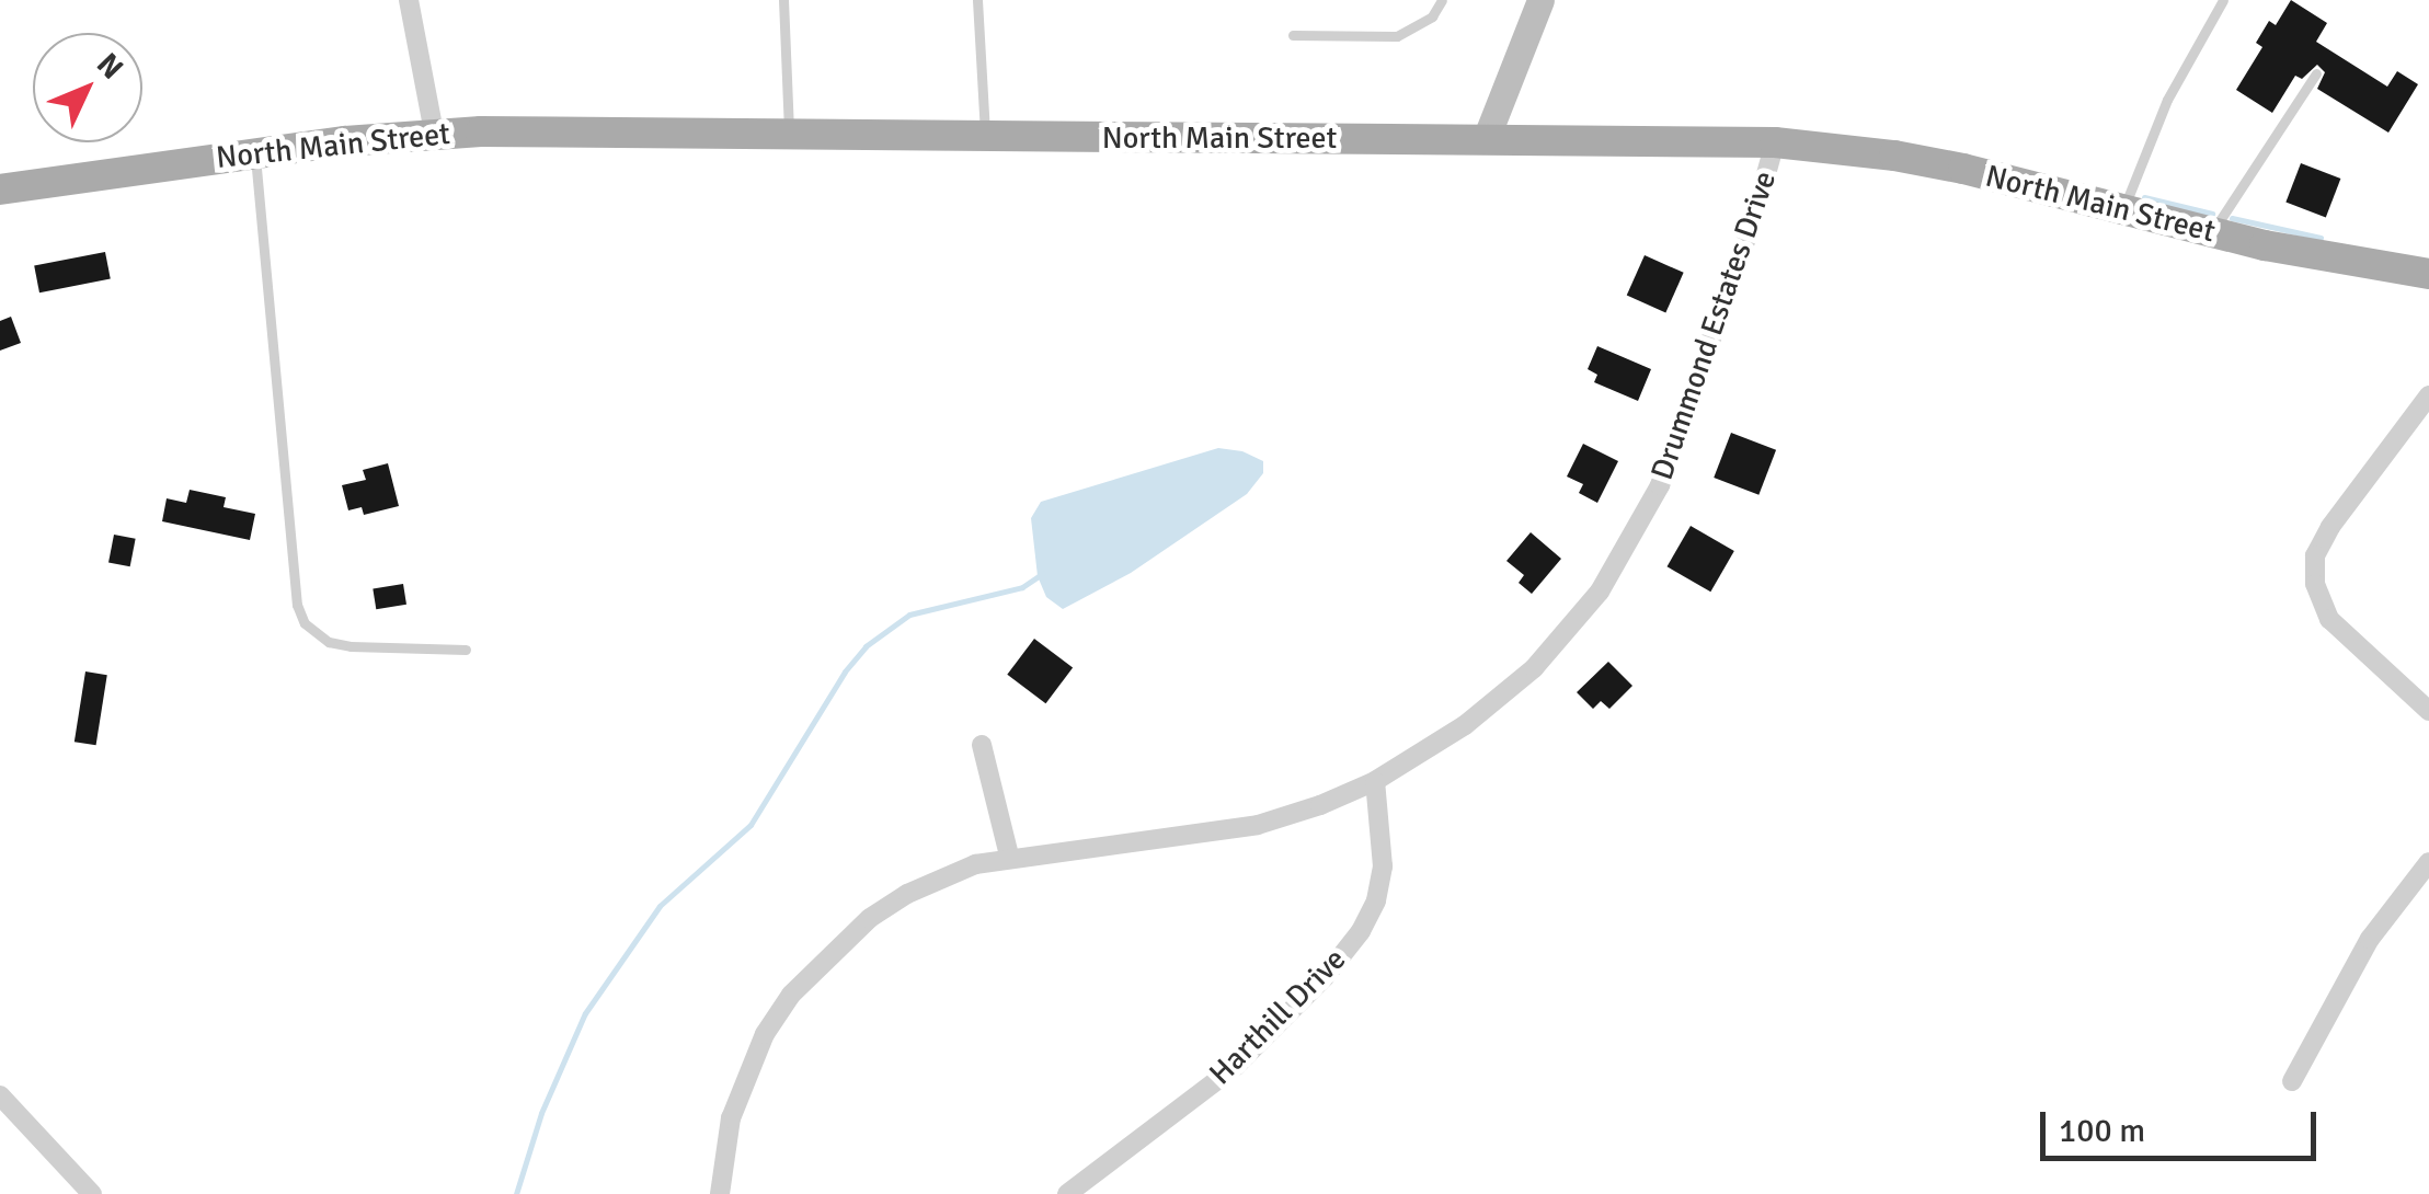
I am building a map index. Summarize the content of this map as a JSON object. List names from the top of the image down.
{
  "streets": {
    "main road": ["North Main Street"],
    "street": ["Drummond Estates Drive", "Harthill Drive"]
  },
  "crossings": [
    ["North Main Street", "Drummond Estates Drive"],
    ["Drummond Estates Drive", "Harthill Drive"]
  ],
  "scale_bar": "100 m",
  "north": "top right"
}
